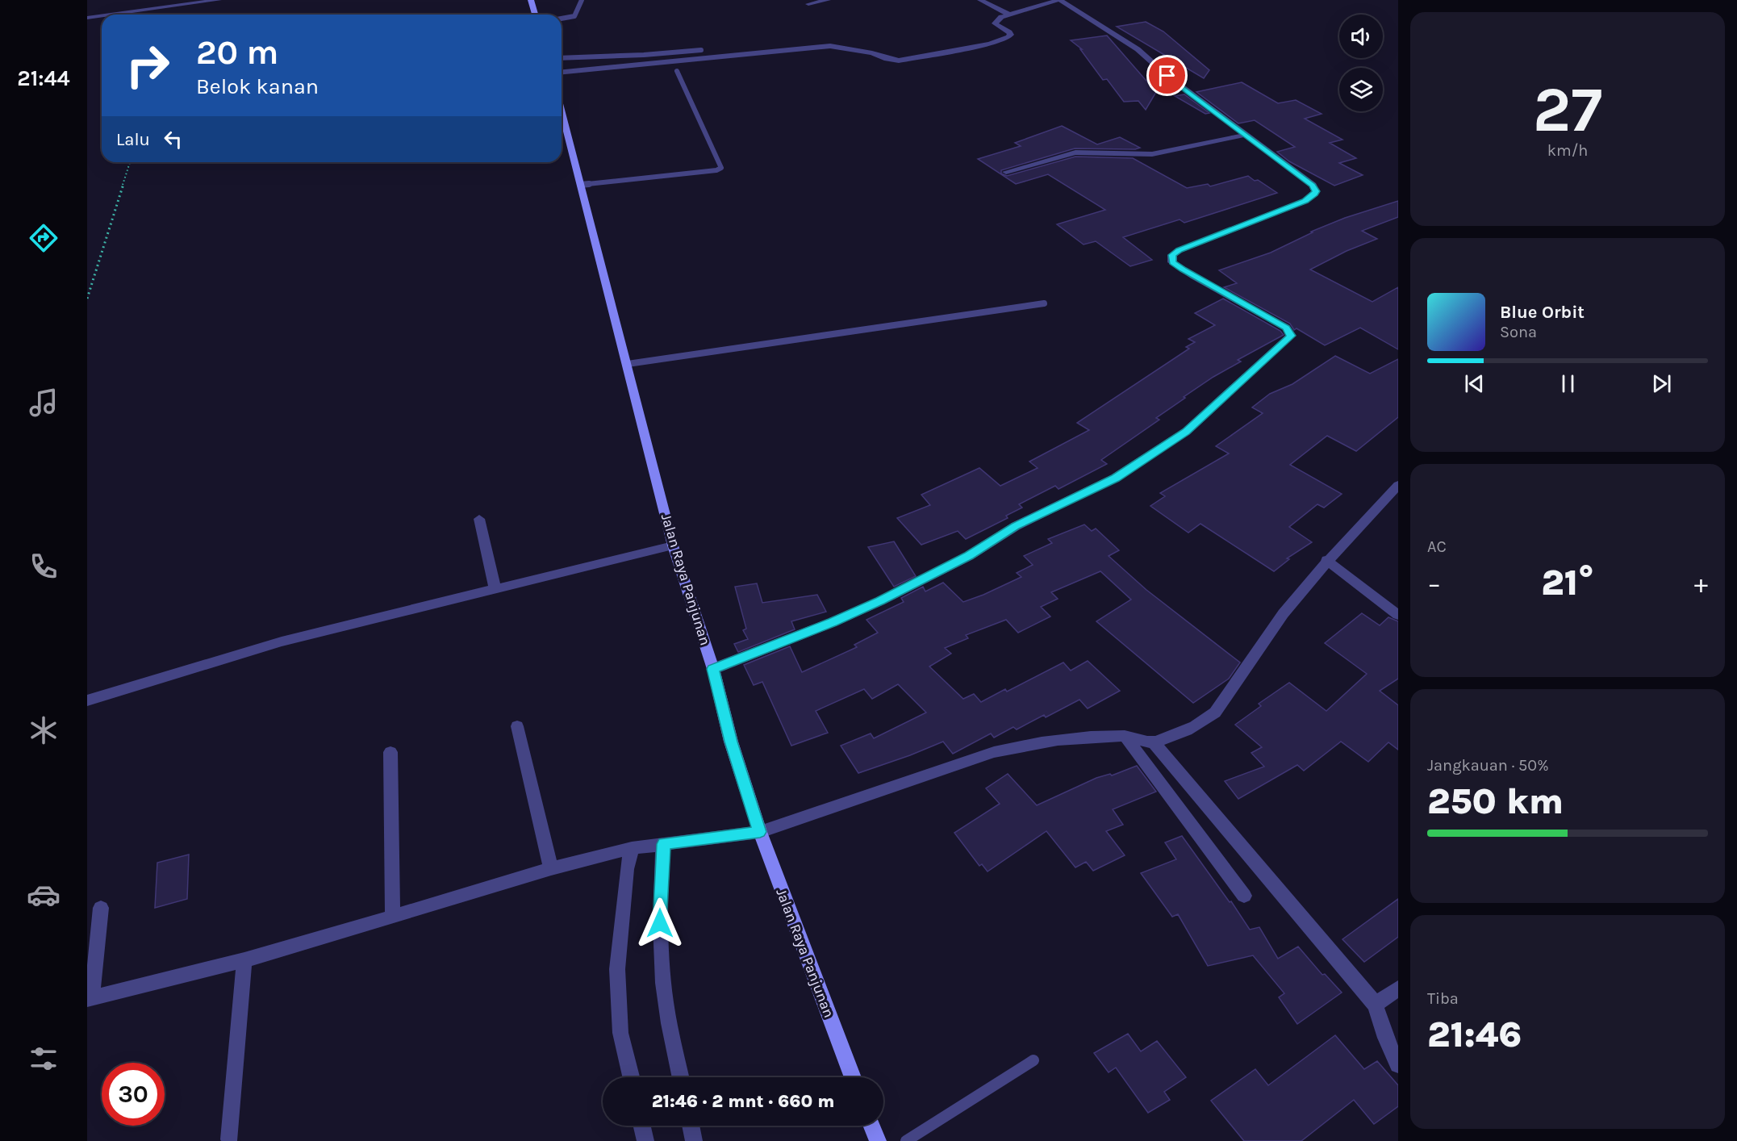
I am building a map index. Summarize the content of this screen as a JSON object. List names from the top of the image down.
{
  "streets": {
    "main road": ["Jalan Raya Panjunan"]
  },
  "page": {
    "tabs": "21:44",
    "tile": [
      ["27", "km/h"],
      "AC",
      ["Jangkauan · 50%", "250 km"],
      ["Tiba", "21:46"]
    ],
    "turn": ["20 m", "Belok kanan"],
    "then": "Lalu",
    "song": ["Blue Orbit", "Sona"],
    "heat": ["−", "21°", "+"],
    "limit": "30",
    "trip": "21:46 · 2 mnt · 660 m"
  }
}
